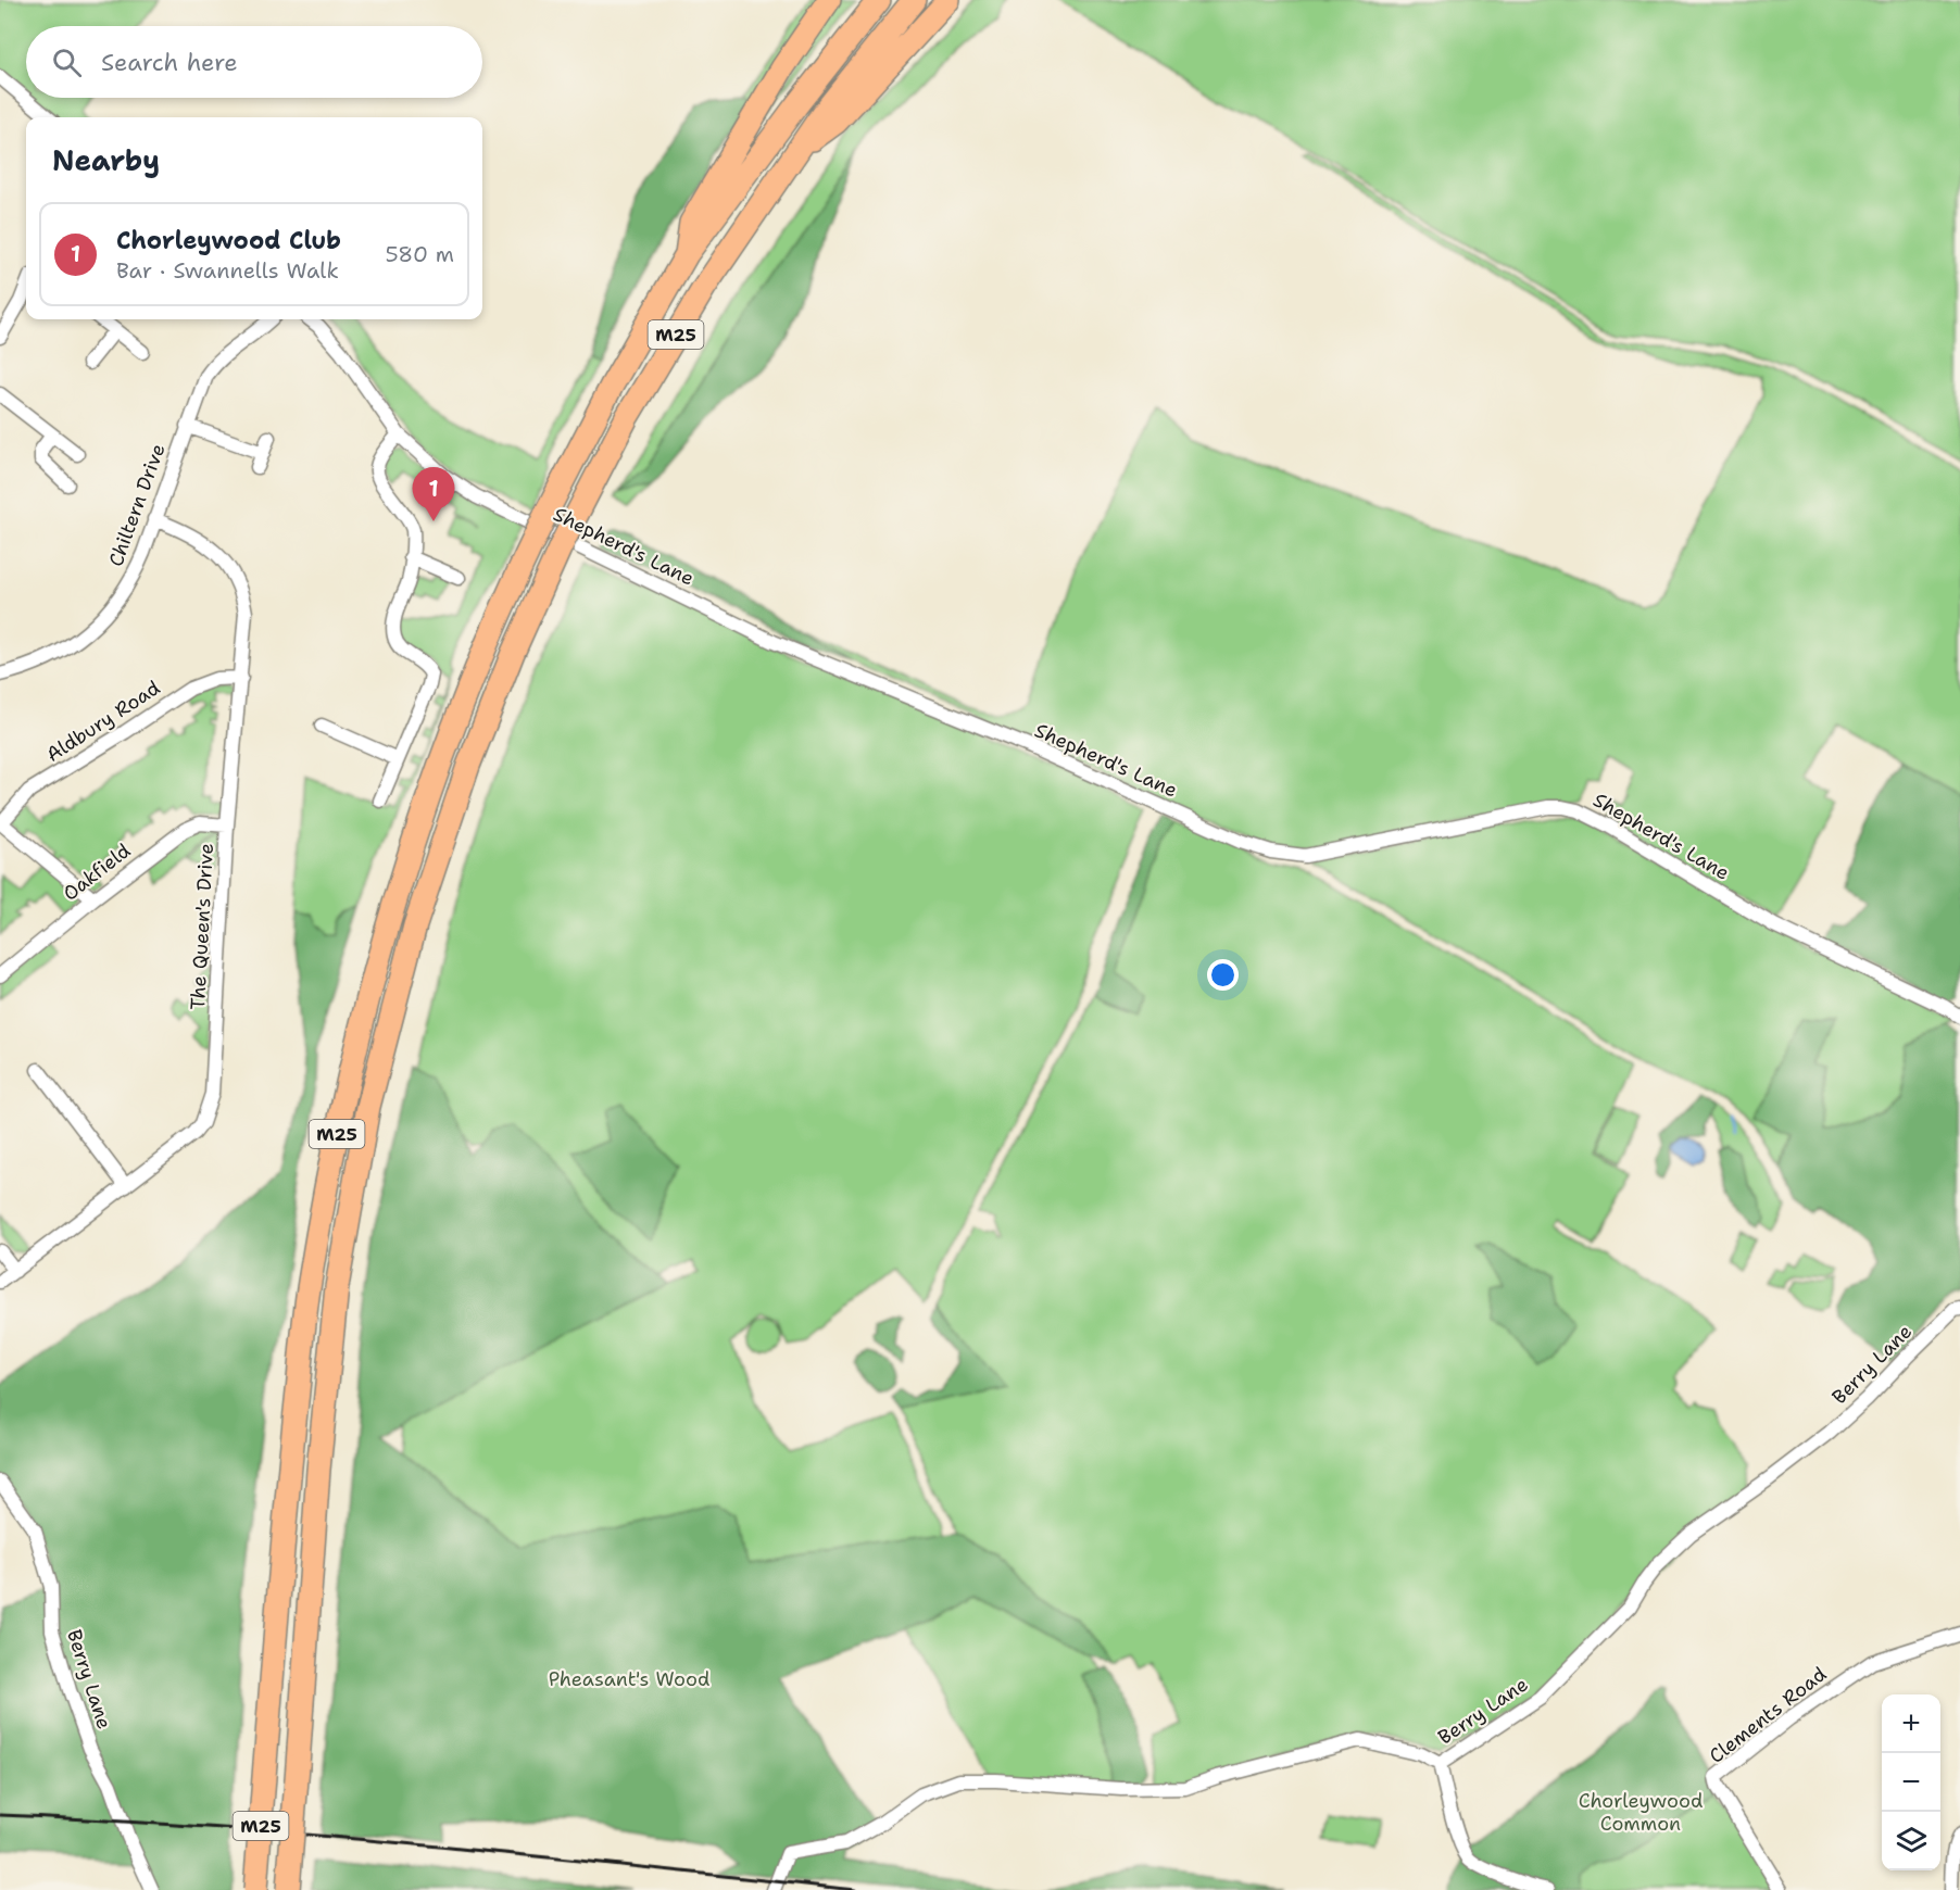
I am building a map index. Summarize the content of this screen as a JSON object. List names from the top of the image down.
{
  "streets": {
    "highway": ["M25"],
    "street": [
      "Chiltern Drive",
      "Shepherd's Lane",
      "Aldbury Road",
      "Oakfield",
      "The Queen's Drive",
      "Berry Lane",
      "Clements Road"
    ]
  },
  "crossings": [
    ["Chiltern Drive", "The Queen's Drive"],
    ["Aldbury Road", "The Queen's Drive"],
    ["Oakfield", "The Queen's Drive"]
  ],
  "parks": ["Pheasant's Wood", "Chorleywood Common"],
  "page": {
    "search": "Search here",
    "heading": "Nearby",
    "list": [
      {
        "mark": "1",
        "name": "Chorleywood Club",
        "note": "Bar · Swannells Walk",
        "value": "580 m"
      }
    ],
    "pins": "1",
    "map_buttons": ["+", "−"]
  }
}
